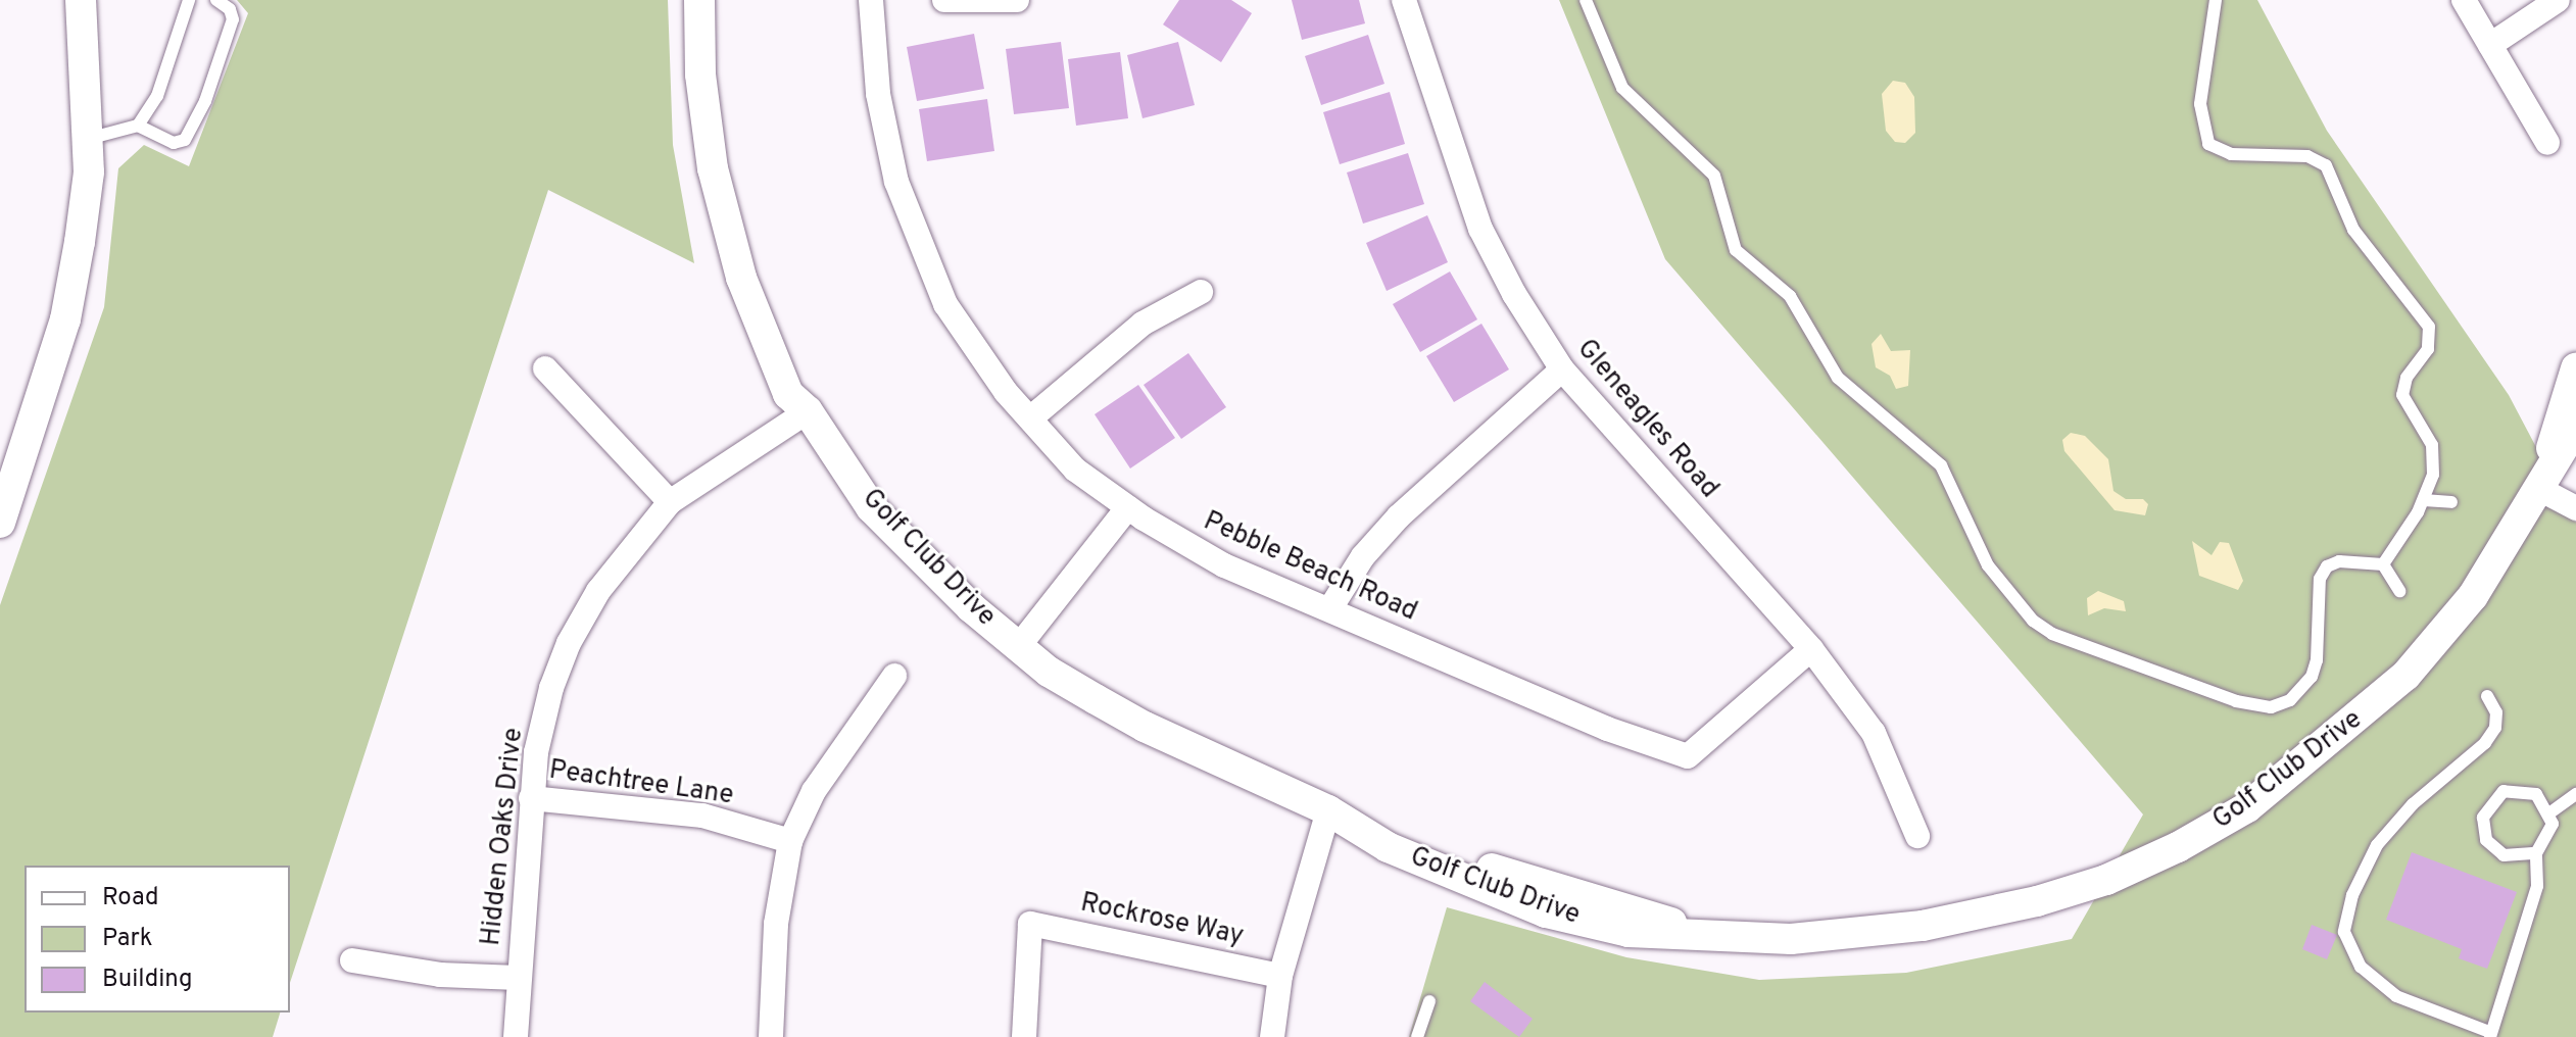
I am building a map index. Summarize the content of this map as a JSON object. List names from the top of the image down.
{
  "streets": {
    "street": [
      "Gleneagles Road",
      "Golf Club Drive",
      "Pebble Beach Road",
      "Peachtree Lane",
      "Hidden Oaks Drive",
      "Rockrose Way"
    ]
  },
  "crossings": [
    ["Gleneagles Road", "Pebble Beach Road"],
    ["Golf Club Drive", "Hidden Oaks Drive"],
    ["Peachtree Lane", "Hidden Oaks Drive"]
  ],
  "legend": ["Road", "Park", "Building"]
}
